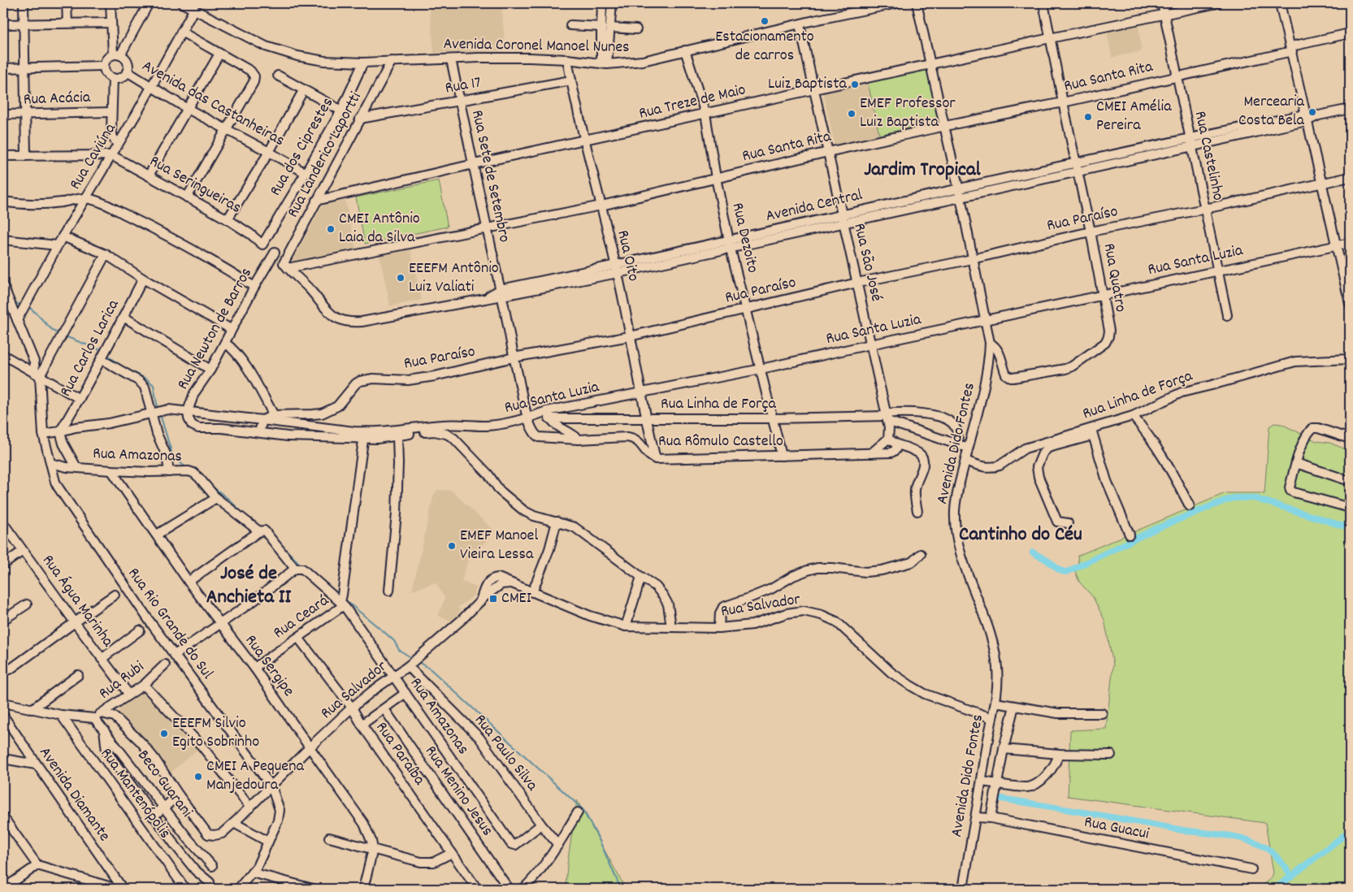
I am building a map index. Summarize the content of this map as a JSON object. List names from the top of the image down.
{
  "streets": {
    "street": [
      "Avenida Coronel Manoel Nunes",
      "Rua Santa Rita",
      "Rua 17",
      "Rua Acácia",
      "Rua Treze de Maio",
      "Avenida das Castanheiras",
      "Rua dos Ciprestes",
      "Rua Landerico Laportti",
      "Rua Castelinho",
      "Rua Caviúna",
      "Rua Sete de Setembro",
      "Rua Seringueiras",
      "Avenida Central",
      "Rua Paraíso",
      "Rua Dezoito",
      "Rua Oito",
      "Rua Santa Luzia",
      "Rua São José",
      "Rua Quatro",
      "Rua Newton de Barros",
      "Rua Carlos Larica",
      "Rua Linha de Força",
      "Rua Rômulo Castello",
      "Avenida Dido Fontes",
      "Rua Amazonas",
      "Rua Água Marinha",
      "Rua Salvador",
      "Rua Ceará",
      "Rua Rio Grande do Sul",
      "Rua Sergipe",
      "Rua Rubi",
      "Rua Paulo Silva",
      "Rua Paraíba",
      "Beco Guarani",
      "Rua Menino Jesus",
      "Rua Mantenópolis",
      "Avenida Diamante",
      "Rua Guacui"
    ]
  },
  "crossings": [
    ["Avenida Coronel Manoel Nunes", "Rua dos Ciprestes"],
    ["Avenida Coronel Manoel Nunes", "Rua Landerico Laportti"],
    ["Avenida Coronel Manoel Nunes", "Rua Caviúna"],
    ["Avenida Coronel Manoel Nunes", "Rua Sete de Setembro"],
    ["Avenida Coronel Manoel Nunes", "Rua Dezoito"],
    ["Avenida Coronel Manoel Nunes", "Rua Oito"],
    ["Avenida Coronel Manoel Nunes", "Rua São José"],
    ["Rua Santa Rita", "Rua Landerico Laportti"],
    ["Rua Santa Rita", "Rua Castelinho"],
    ["Rua Santa Rita", "Rua Sete de Setembro"],
    ["Rua Santa Rita", "Avenida Central"],
    ["Rua Santa Rita", "Rua Dezoito"],
    ["Rua Santa Rita", "Rua Oito"],
    ["Rua Santa Rita", "Rua São José"],
    ["Rua Santa Rita", "Rua Quatro"],
    ["Rua Santa Rita", "Avenida Dido Fontes"],
    ["Rua 17", "Rua Landerico Laportti"],
    ["Rua 17", "Rua Sete de Setembro"],
    ["Rua 17", "Rua Oito"],
    ["Rua Treze de Maio", "Rua Landerico Laportti"],
    ["Rua Treze de Maio", "Rua Castelinho"],
    ["Rua Treze de Maio", "Rua Sete de Setembro"],
    ["Rua Treze de Maio", "Rua Dezoito"],
    ["Rua Treze de Maio", "Rua Oito"],
    ["Rua Treze de Maio", "Rua São José"],
    ["Rua Treze de Maio", "Rua Quatro"],
    ["Rua Treze de Maio", "Avenida Dido Fontes"],
    ["Avenida das Castanheiras", "Rua dos Ciprestes"],
    ["Avenida das Castanheiras", "Rua Caviúna"],
    ["Rua dos Ciprestes", "Rua Seringueiras"],
    ["Rua Landerico Laportti", "Avenida Central"],
    ["Rua Castelinho", "Avenida Central"],
    ["Rua Castelinho", "Rua Paraíso"],
    ["Rua Castelinho", "Rua Santa Luzia"],
    ["Rua Caviúna", "Rua Seringueiras"],
    ["Rua Caviúna", "Rua Rio Grande do Sul"],
    ["Rua Sete de Setembro", "Avenida Central"],
    ["Rua Sete de Setembro", "Rua Paraíso"],
    ["Rua Sete de Setembro", "Rua Santa Luzia"],
    ["Rua Sete de Setembro", "Rua Rômulo Castello"],
    ["Avenida Central", "Rua Dezoito"],
    ["Avenida Central", "Rua Oito"],
    ["Avenida Central", "Rua São José"],
    ["Avenida Central", "Rua Quatro"],
    ["Avenida Central", "Avenida Dido Fontes"],
    ["Rua Paraíso", "Rua Dezoito"],
    ["Rua Paraíso", "Rua Oito"],
    ["Rua Paraíso", "Rua São José"],
    ["Rua Paraíso", "Rua Quatro"],
    ["Rua Paraíso", "Avenida Dido Fontes"],
    ["Rua Dezoito", "Rua Santa Luzia"],
    ["Rua Dezoito", "Rua Linha de Força"],
    ["Rua Dezoito", "Rua Rômulo Castello"],
    ["Rua Oito", "Rua Santa Luzia"],
    ["Rua Oito", "Rua Linha de Força"],
    ["Rua Oito", "Rua Rômulo Castello"],
    ["Rua Santa Luzia", "Rua São José"],
    ["Rua Santa Luzia", "Rua Quatro"],
    ["Rua Santa Luzia", "Rua Linha de Força"],
    ["Rua Santa Luzia", "Rua Rômulo Castello"],
    ["Rua Santa Luzia", "Avenida Dido Fontes"],
    ["Rua São José", "Rua Linha de Força"],
    ["Rua Quatro", "Avenida Dido Fontes"],
    ["Rua Linha de Força", "Avenida Dido Fontes"],
    ["Avenida Dido Fontes", "Rua Salvador"],
    ["Avenida Dido Fontes", "Rua Guacui"],
    ["Rua Amazonas", "Rua Salvador"],
    ["Rua Amazonas", "Rua Ceará"],
    ["Rua Amazonas", "Rua Rio Grande do Sul"],
    ["Rua Amazonas", "Rua Sergipe"],
    ["Rua Amazonas", "Rua Paulo Silva"],
    ["Rua Água Marinha", "Rua Rubi"],
    ["Rua Salvador", "Rua Rio Grande do Sul"],
    ["Rua Salvador", "Rua Sergipe"],
    ["Rua Salvador", "Rua Paulo Silva"],
    ["Rua Salvador", "Rua Paraíba"],
    ["Rua Ceará", "Rua Sergipe"],
    ["Rua Ceará", "Rua Paraíba"],
    ["Rua Rubi", "Beco Guarani"]
  ],
  "districts": ["Jardim Tropical", "Cantinho do Céu", "José de Anchieta II"],
  "places": {
    "other": [
      "Estacionamento de carros",
      "Luiz Baptista",
      "Mercearia Costa Bela",
      "EMEF Professor Luiz Baptista",
      "CMEI Amélia Pereira",
      "CMEI Antônio Laia da Silva",
      "EEEFM Antônio Luiz Valiati",
      "EMEF Manoel Vieira Lessa",
      "EEEFM Silvio Egito Sobrinho",
      "CMEI A Pequena Manjedoura"
    ],
    "transit": ["CMEI"]
  }
}
